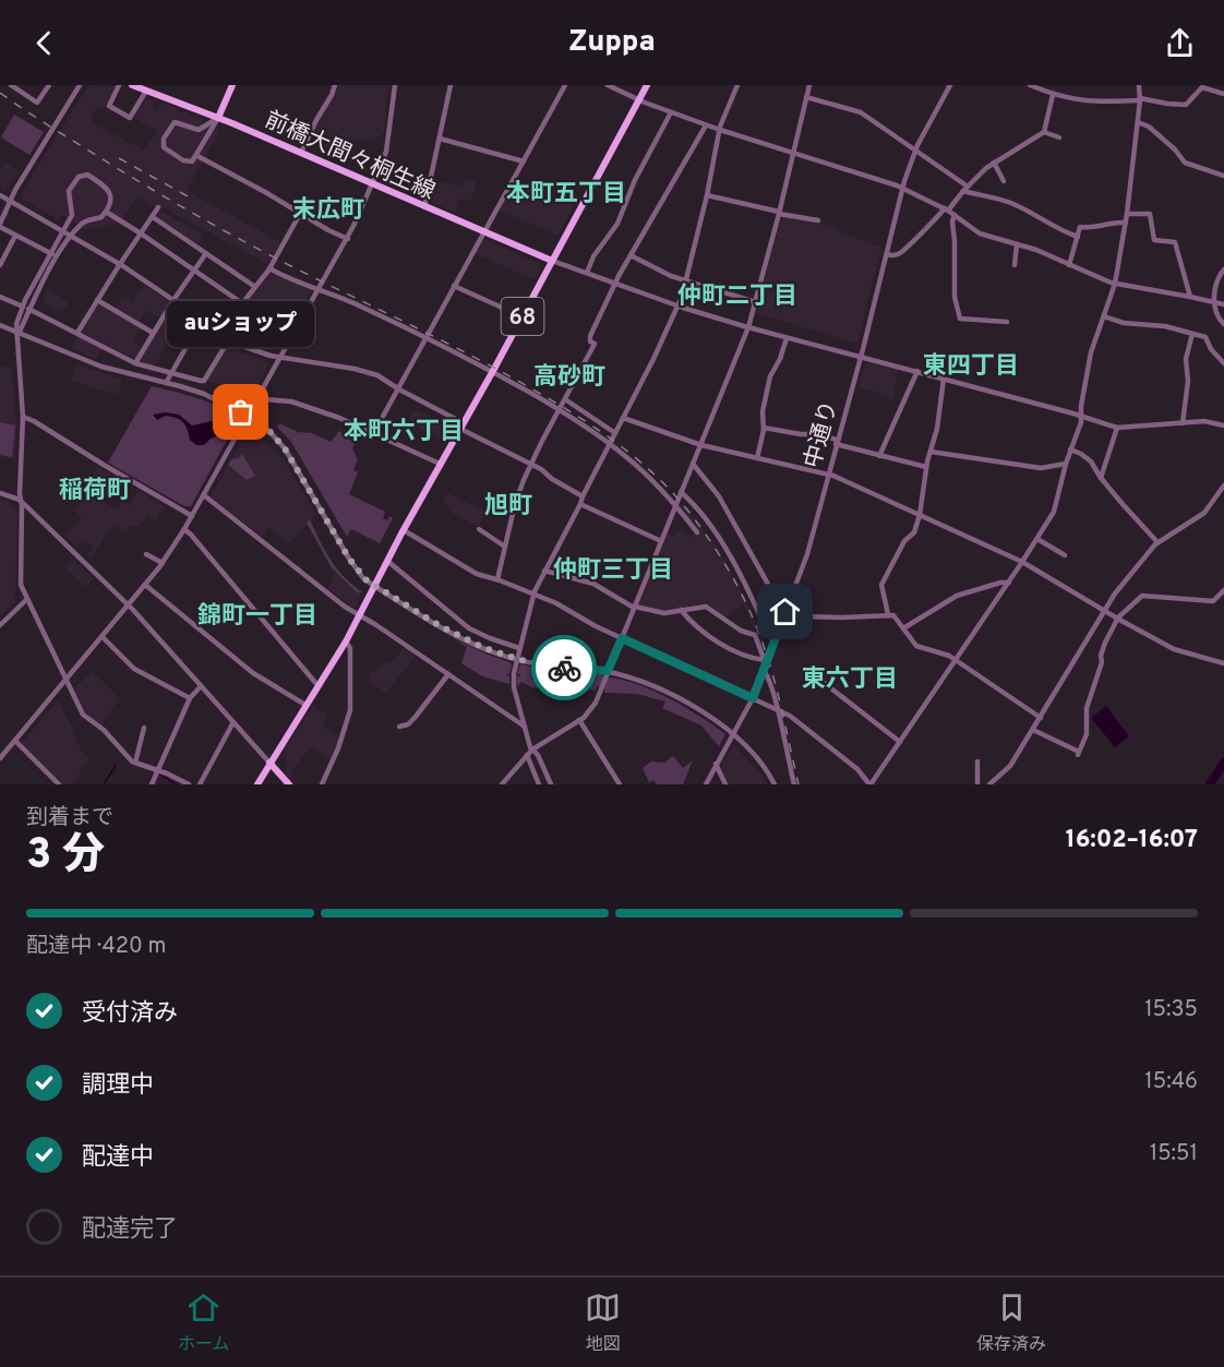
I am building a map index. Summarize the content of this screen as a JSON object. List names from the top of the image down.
{
  "streets": {
    "main road": ["前橋大間々桐生線", "68"],
    "street": ["中通り"]
  },
  "crossings": [
    ["前橋大間々桐生線", "68"]
  ],
  "districts": [
    "本町五丁目",
    "末広町",
    "仲町二丁目",
    "東四丁目",
    "高砂町",
    "本町六丁目",
    "稲荷町",
    "旭町",
    "仲町三丁目",
    "錦町一丁目",
    "東六丁目"
  ],
  "places": ["auショップ"],
  "page": {
    "header": "Zuppa",
    "bubble": "auショップ",
    "heading": ["3 分", "到着まで", "16:02–16:07"],
    "bar": "配達中 · 420 m",
    "list": [
      ["受付済み", "15:35"],
      ["調理中", "15:46"],
      ["配達中", "15:51"],
      "配達完了"
    ],
    "tabs": ["ホーム", "地図", "保存済み"]
  }
}
